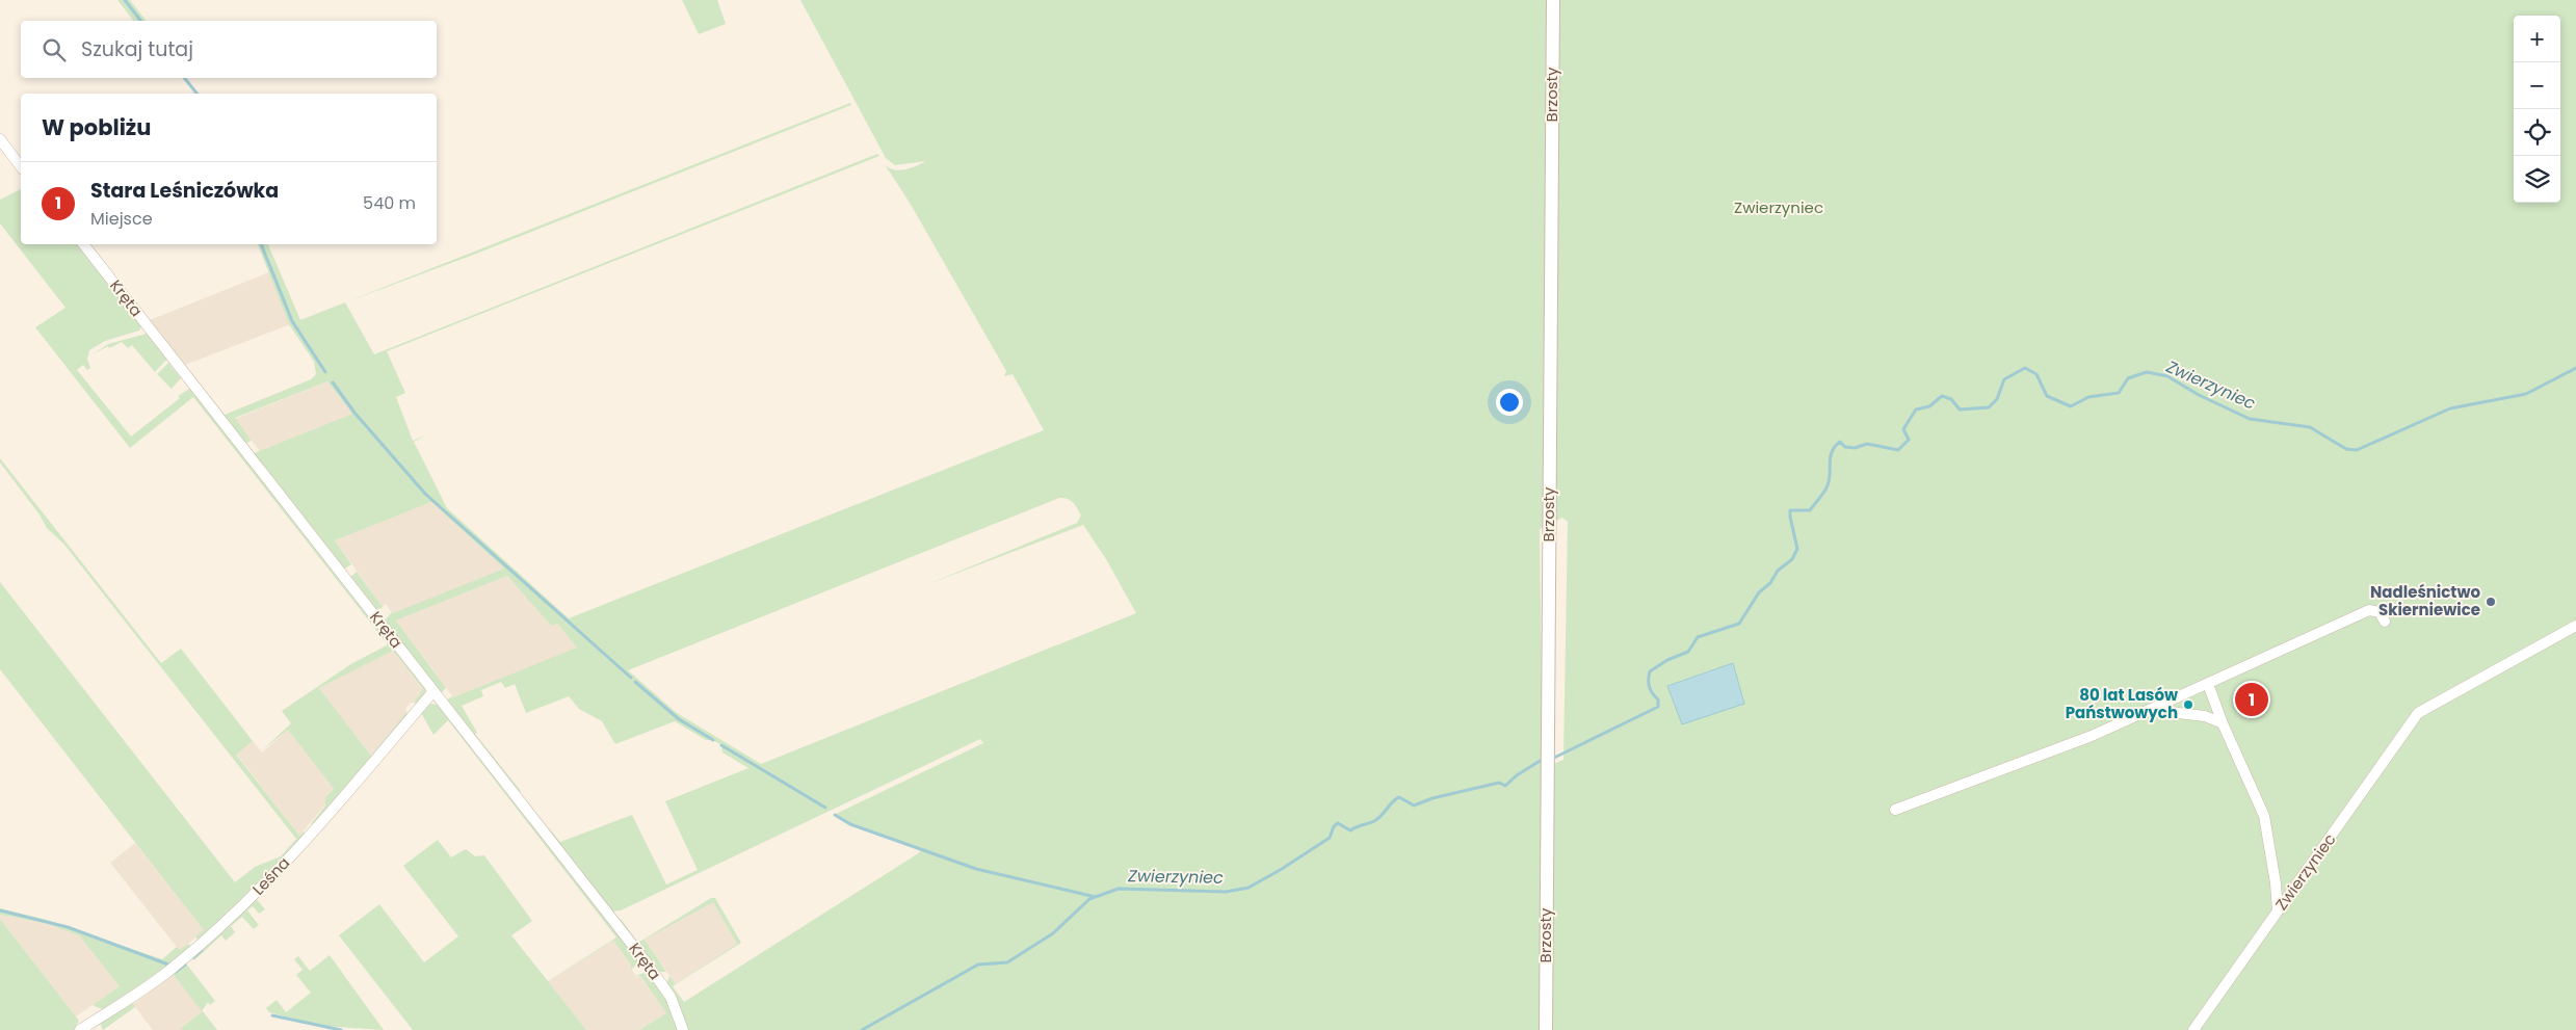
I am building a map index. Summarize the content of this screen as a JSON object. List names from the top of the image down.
{
  "streets": {
    "street": [
      "Brzosty",
      "Kręta",
      "Zwierzyniec",
      "Leśna"
    ]
  },
  "crossings": [
    ["Kręta", "Leśna"]
  ],
  "water": ["Zwierzyniec"],
  "parks": ["Zwierzyniec"],
  "places": ["Nadleśnictwo Skierniewice", "80 lat Lasów Państwowych"],
  "page": {
    "map_buttons": ["+", "−"],
    "search": "Szukaj tutaj",
    "heading": "W pobliżu",
    "list": [
      {
        "mark": "1",
        "name": "Stara Leśniczówka",
        "note": "Miejsce",
        "value": "540 m"
      }
    ],
    "pins": "1"
  }
}
